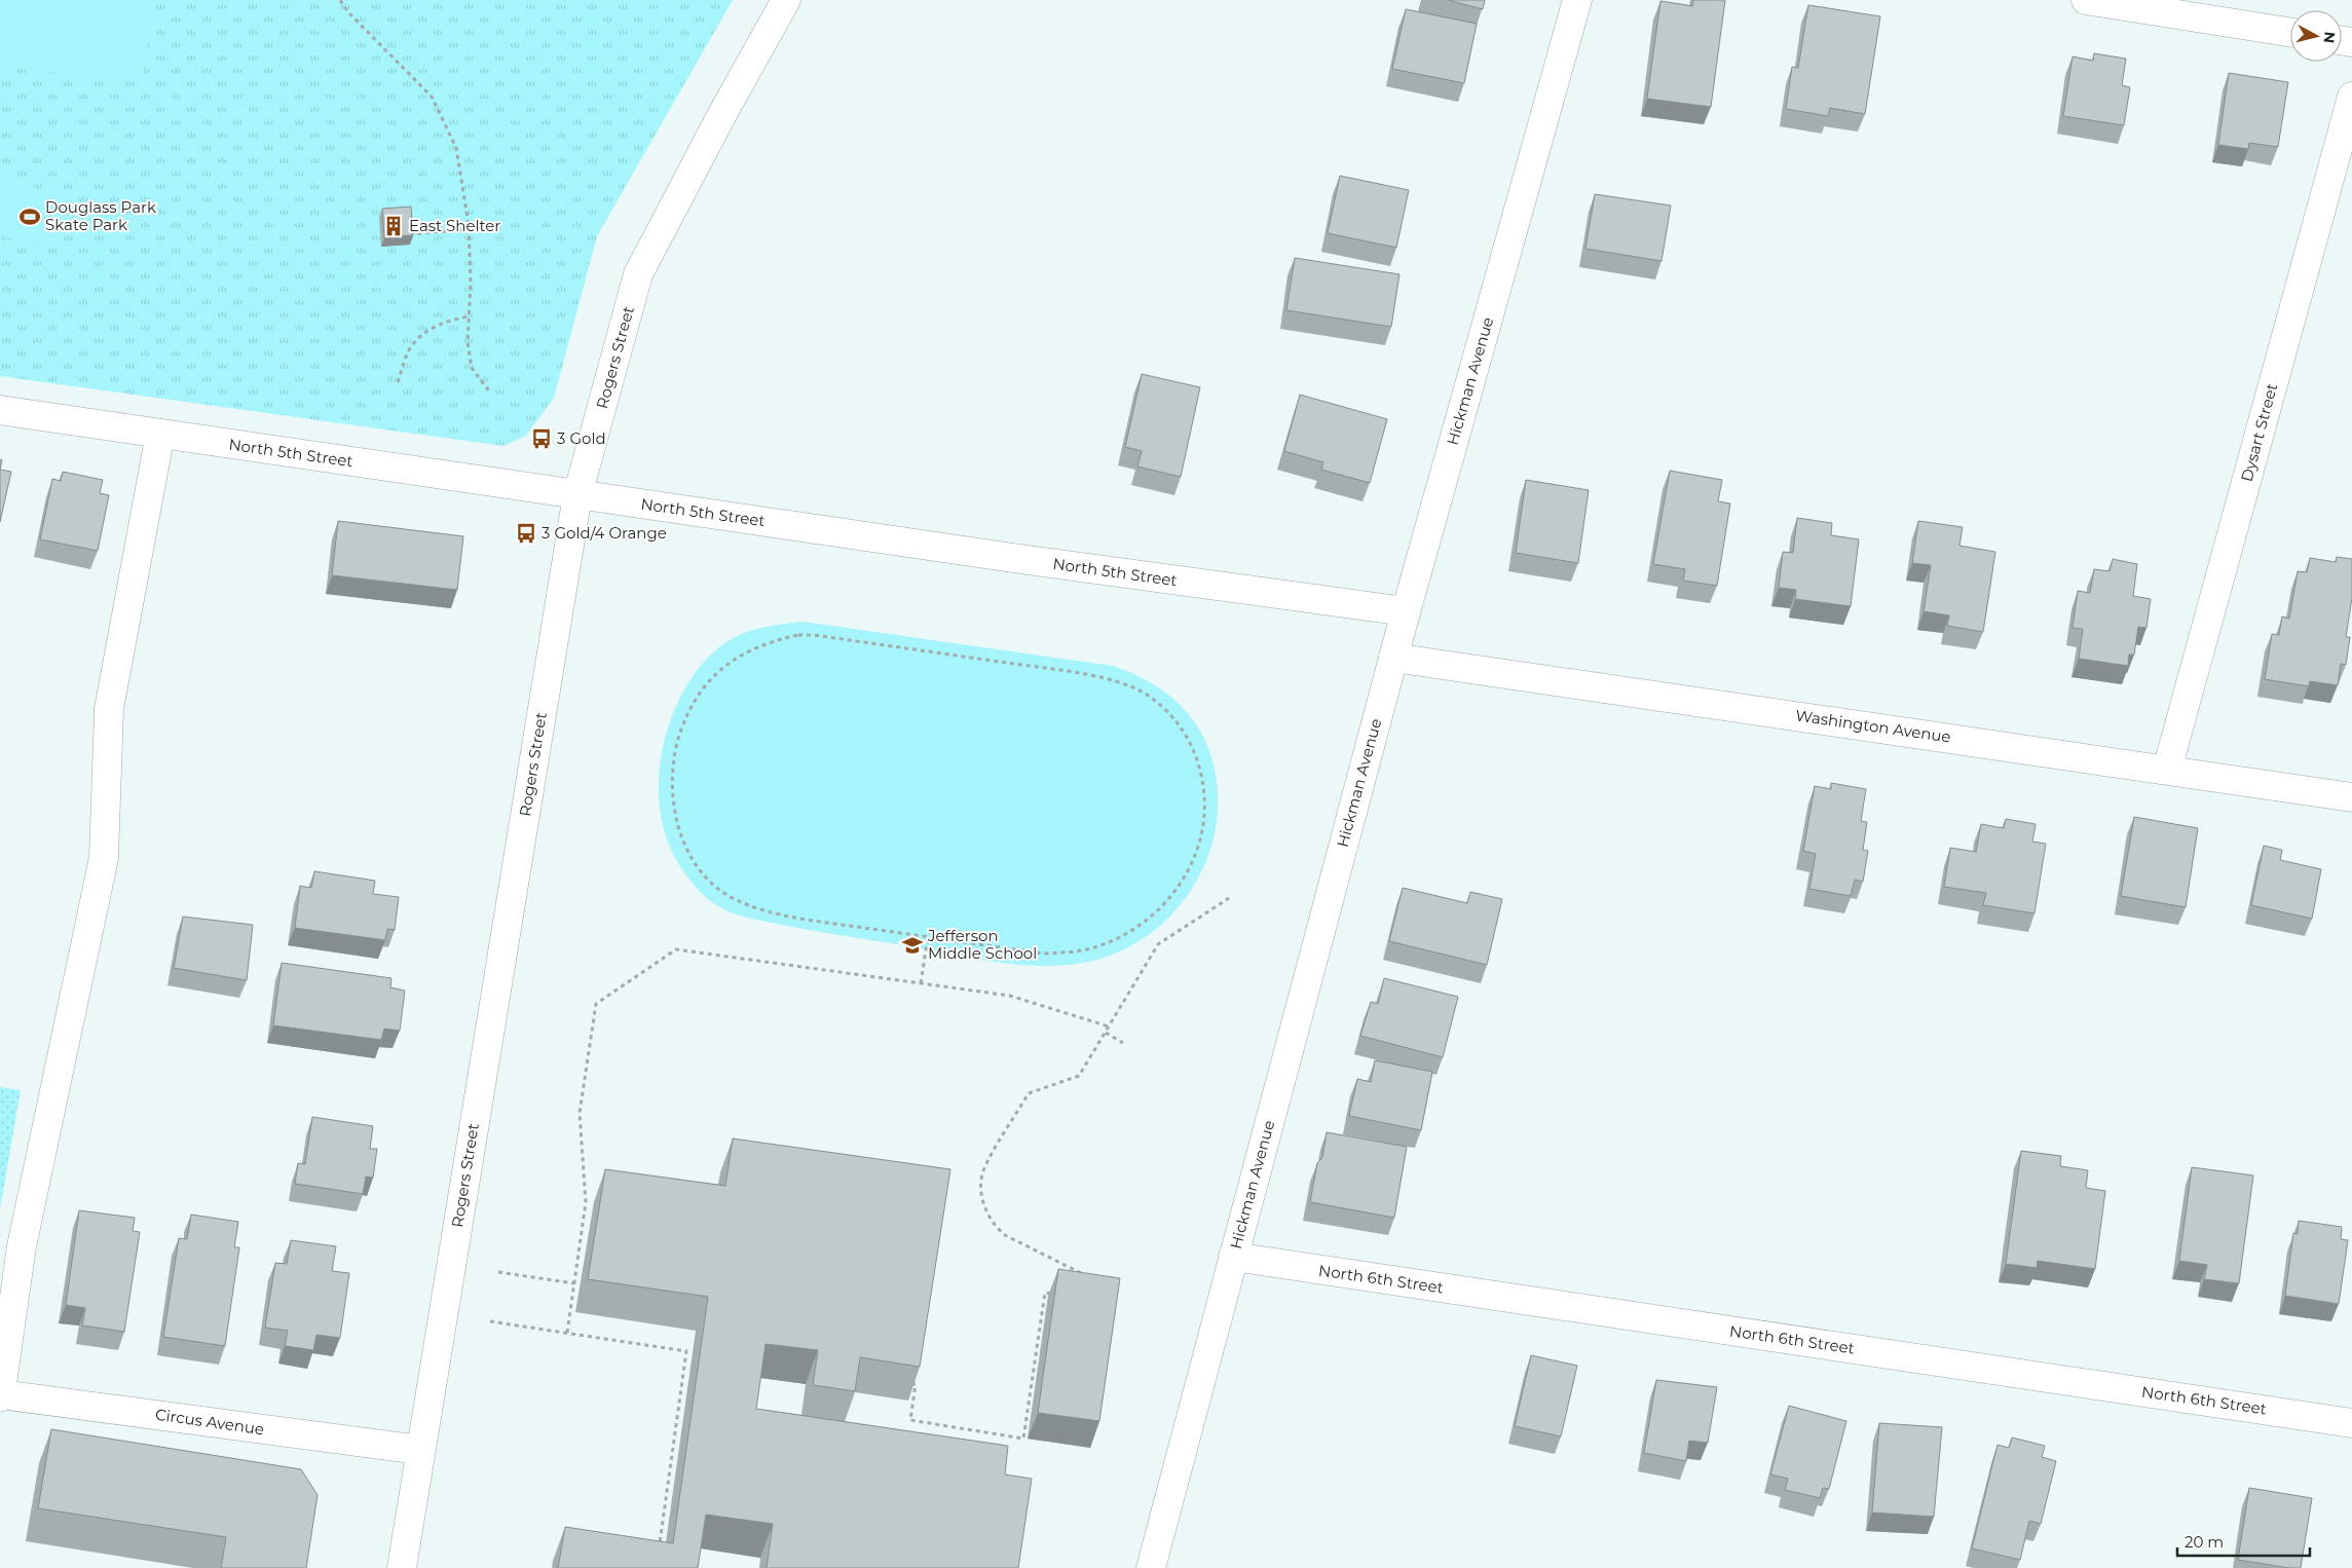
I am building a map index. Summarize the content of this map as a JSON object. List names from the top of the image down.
{
  "streets": {
    "street": [
      "Rogers Street",
      "Hickman Avenue",
      "Dysart Street",
      "North 5th Street",
      "Washington Avenue",
      "North 6th Street",
      "Circus Avenue"
    ]
  },
  "crossings": [
    ["Rogers Street", "North 5th Street"],
    ["Rogers Street", "Circus Avenue"],
    ["Hickman Avenue", "North 5th Street"],
    ["Hickman Avenue", "Washington Avenue"],
    ["Hickman Avenue", "North 6th Street"],
    ["Dysart Street", "Washington Avenue"]
  ],
  "places": {
    "sports": ["Douglass Park Skate Park"],
    "building": ["East Shelter"],
    "bus stop": ["3 Gold", "3 Gold/4 Orange"],
    "school or university": ["Jefferson Middle School"]
  },
  "scale_bar": "20 m",
  "north": "right"
}
